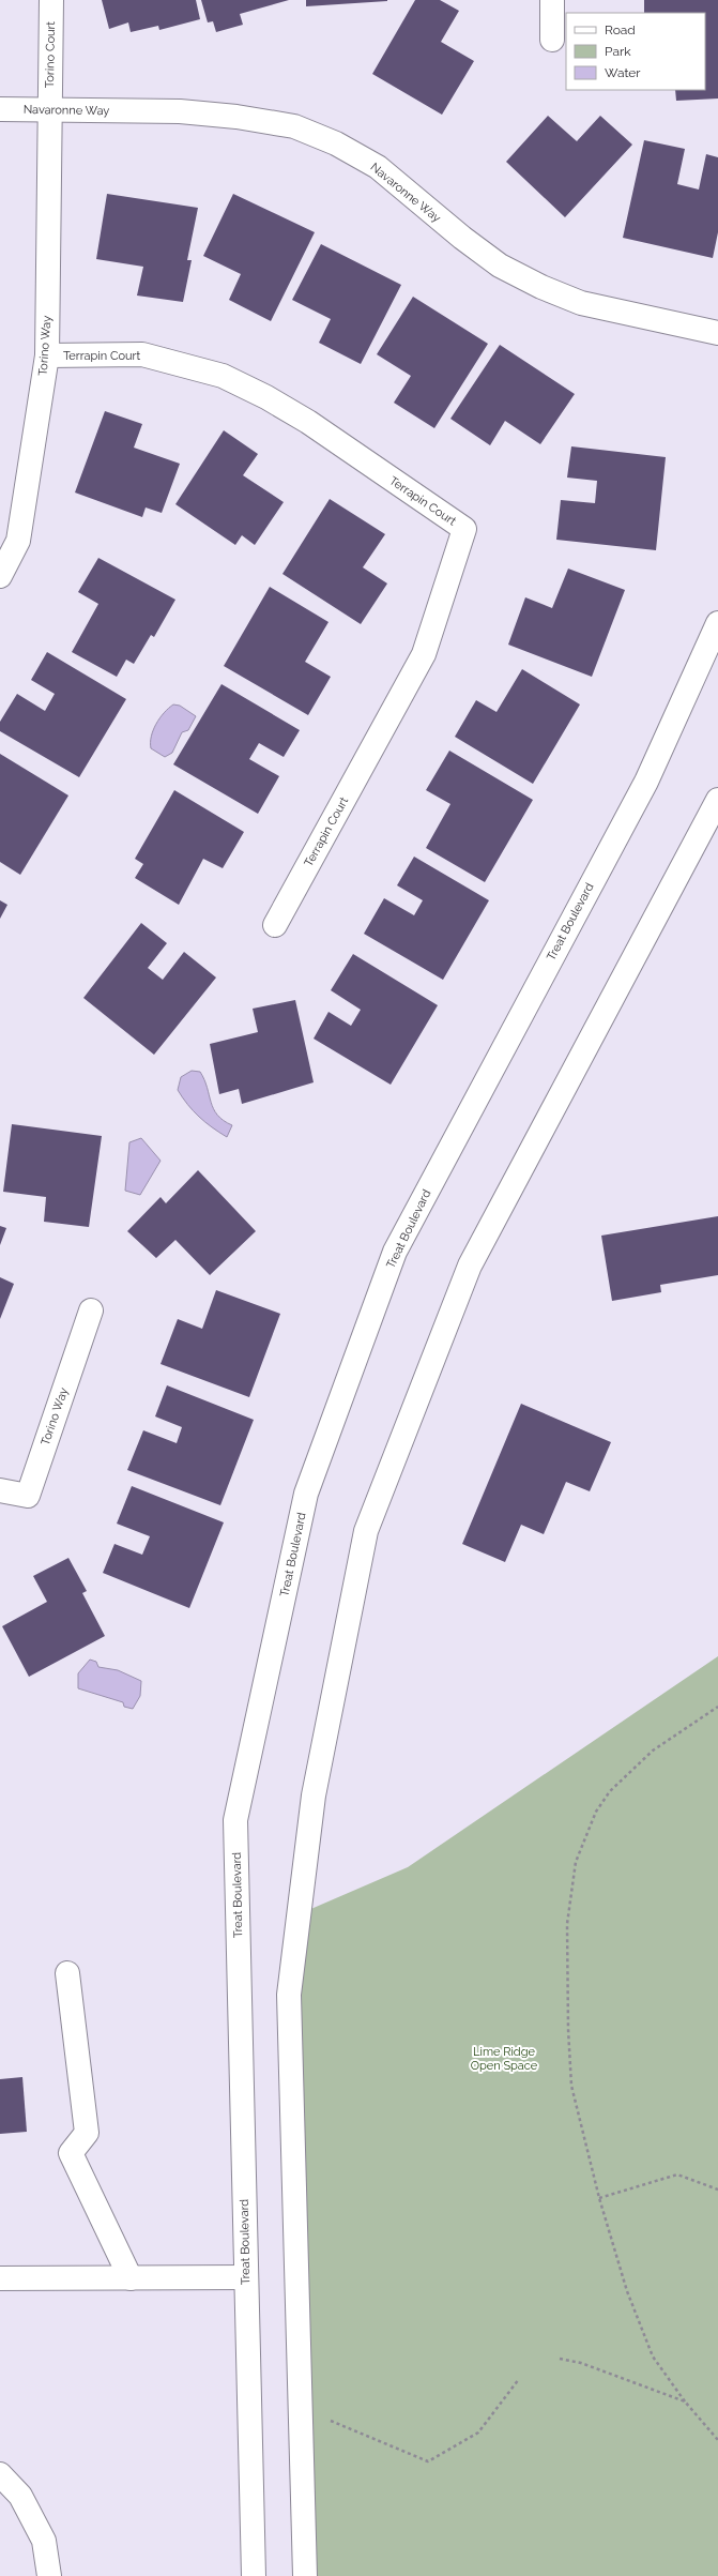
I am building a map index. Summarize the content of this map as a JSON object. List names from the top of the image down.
{
  "streets": {
    "main road": [
      "Torino Court",
      "Navaronne Way",
      "Torino Way",
      "Terrapin Court",
      "Treat Boulevard"
    ]
  },
  "crossings": [
    ["Torino Court", "Navaronne Way"],
    ["Torino Court", "Torino Way"],
    ["Navaronne Way", "Torino Way"],
    ["Torino Way", "Terrapin Court"]
  ],
  "parks": ["Lime Ridge Open Space"],
  "legend": ["Road", "Park", "Water"]
}
